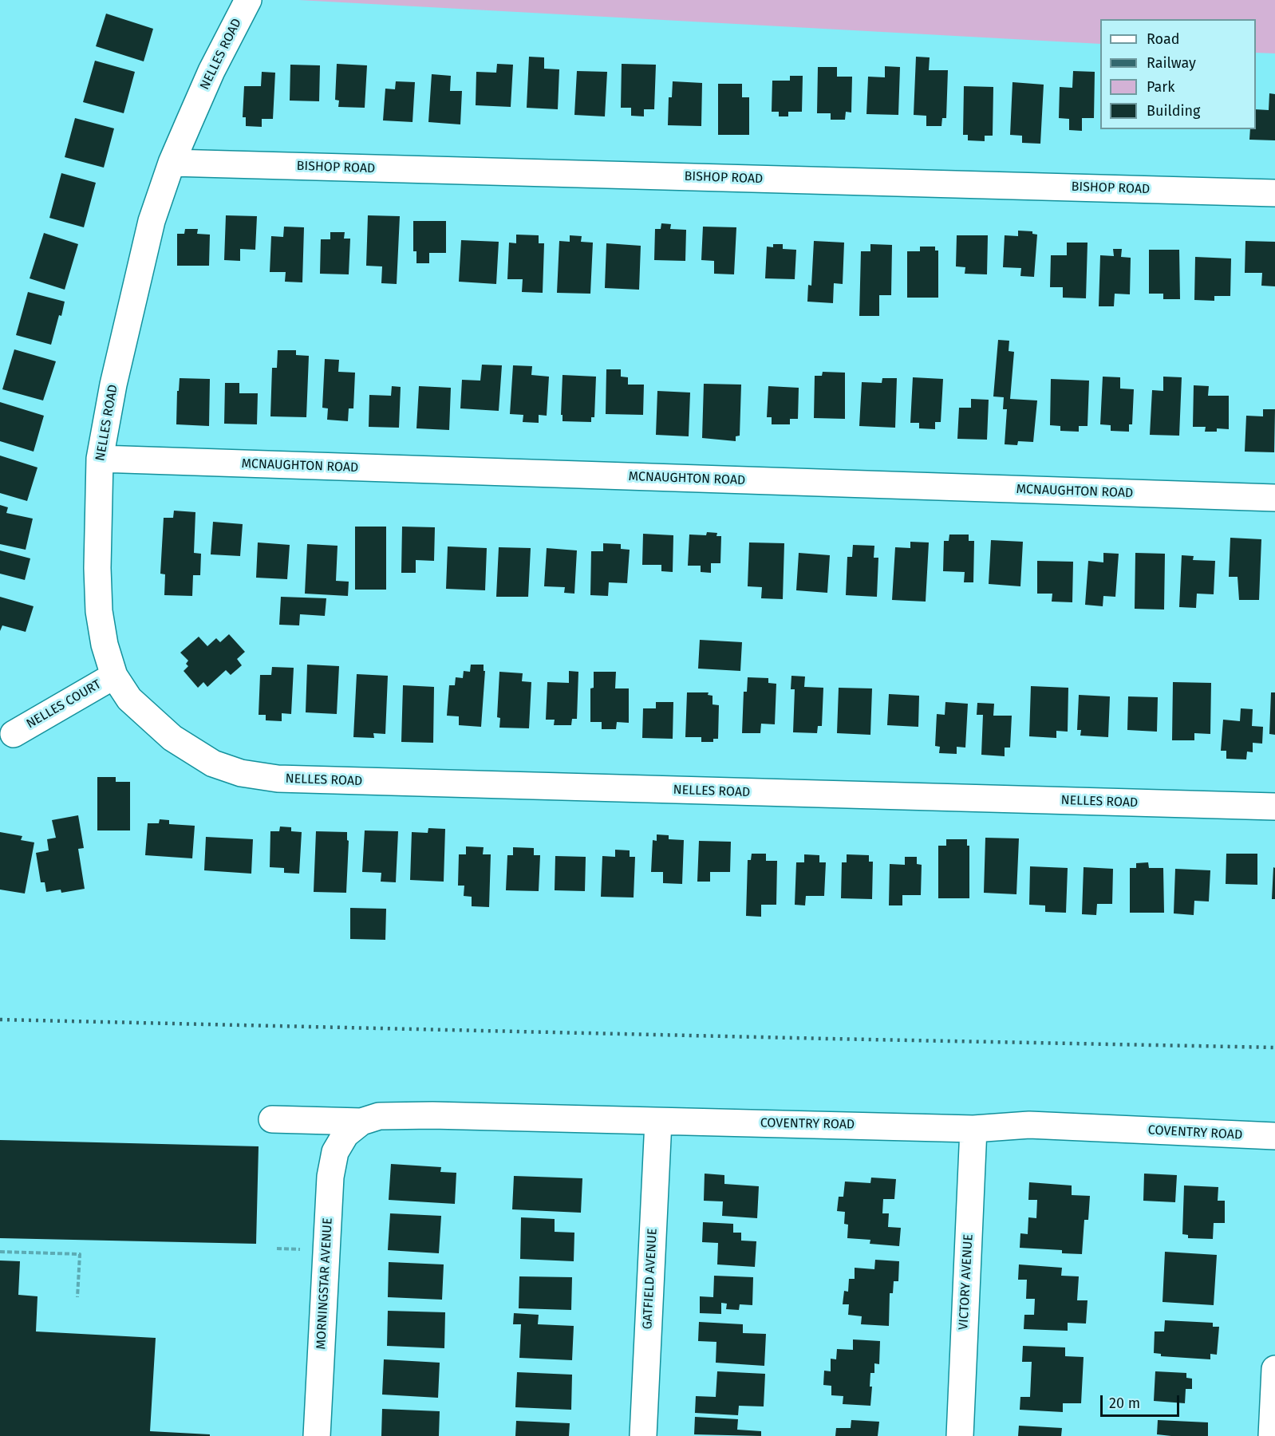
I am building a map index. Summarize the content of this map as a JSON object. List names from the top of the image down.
{
  "streets": {
    "street": [
      "NELLES ROAD",
      "BISHOP ROAD",
      "MCNAUGHTON ROAD",
      "NELLES COURT",
      "COVENTRY ROAD",
      "GATFIELD AVENUE",
      "VICTORY AVENUE",
      "MORNINGSTAR AVENUE"
    ]
  },
  "crossings": [
    ["NELLES ROAD", "BISHOP ROAD"],
    ["NELLES ROAD", "MCNAUGHTON ROAD"],
    ["NELLES ROAD", "NELLES COURT"],
    ["COVENTRY ROAD", "GATFIELD AVENUE"],
    ["COVENTRY ROAD", "VICTORY AVENUE"],
    ["COVENTRY ROAD", "MORNINGSTAR AVENUE"]
  ],
  "legend": [
    "Road",
    "Railway",
    "Park",
    "Building"
  ],
  "scale_bar": "20 m"
}
